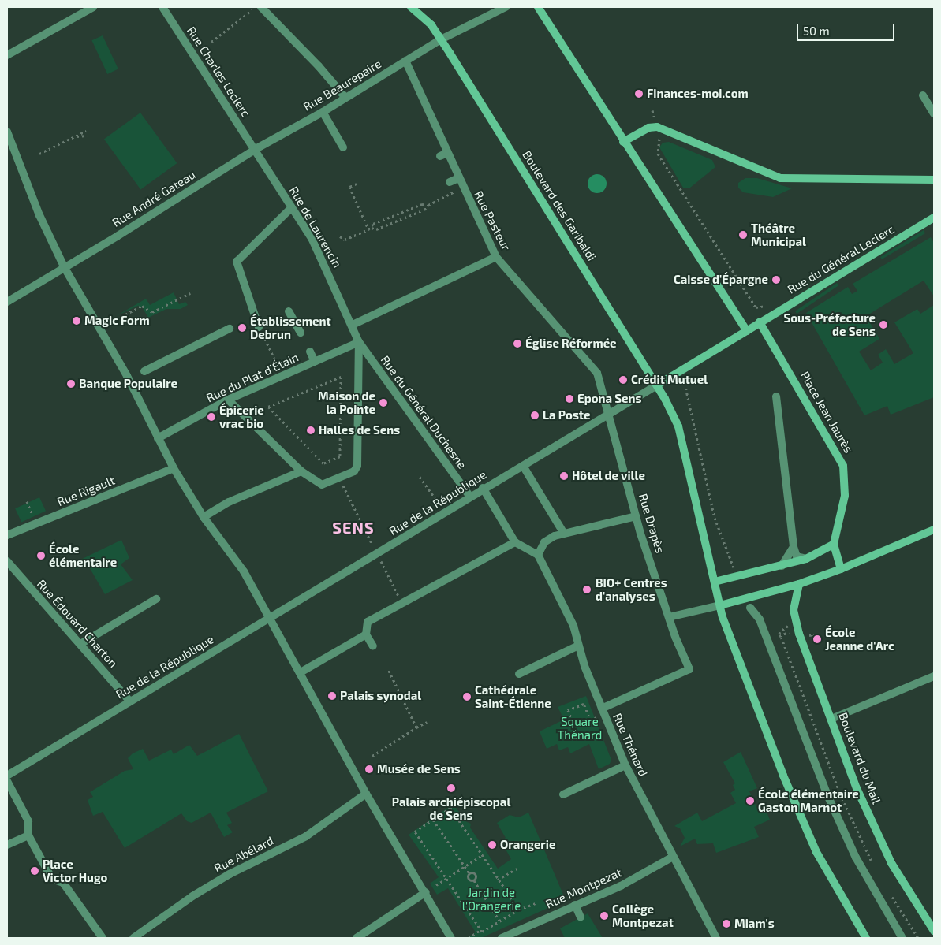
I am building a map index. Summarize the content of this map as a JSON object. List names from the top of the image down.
{
  "streets": {
    "main road": [
      "Boulevard des Garibaldi",
      "Rue du Général Leclerc",
      "Place Jean Jaurès",
      "Rue de la République",
      "Boulevard du Mail"
    ],
    "street": [
      "Rue Charles Leclerc",
      "Rue Beaurepaire",
      "Rue André Gateau",
      "Rue Pasteur",
      "Rue de Laurencin",
      "Rue du Plat d'Étain",
      "Rue du Général Duchesne",
      "Rue Rigault",
      "Rue Drapès",
      "Rue Édouard Charton",
      "Rue Thénard",
      "Rue Abélard",
      "Rue Montpezat"
    ]
  },
  "crossings": [
    ["Rue Charles Leclerc", "Rue Beaurepaire"],
    ["Rue Charles Leclerc", "Rue André Gateau"],
    ["Rue Charles Leclerc", "Rue de Laurencin"],
    ["Rue Beaurepaire", "Rue André Gateau"],
    ["Rue Beaurepaire", "Boulevard des Garibaldi"],
    ["Rue Beaurepaire", "Rue Pasteur"],
    ["Rue Beaurepaire", "Rue de Laurencin"],
    ["Rue André Gateau", "Rue de Laurencin"],
    ["Boulevard des Garibaldi", "Rue de la République"],
    ["Rue Pasteur", "Rue de la République"],
    ["Rue Pasteur", "Rue Drapès"],
    ["Rue de Laurencin", "Rue du Plat d'Étain"],
    ["Rue de Laurencin", "Rue du Général Duchesne"],
    ["Rue du Général Leclerc", "Place Jean Jaurès"],
    ["Rue du Général Leclerc", "Rue de la République"],
    ["Rue du Plat d'Étain", "Rue du Général Duchesne"],
    ["Rue du Général Duchesne", "Rue de la République"],
    ["Place Jean Jaurès", "Rue de la République"],
    ["Rue de la République", "Rue Drapès"],
    ["Rue de la République", "Rue Édouard Charton"],
    ["Rue Drapès", "Rue Thénard"],
    ["Rue Thénard", "Rue Montpezat"]
  ],
  "districts": ["SENS"],
  "parks": ["Square Thénard", "Jardin de l'Orangerie"],
  "places": [
    "Finances-moi.com",
    "Théâtre Municipal",
    "Caisse d'Épargne",
    "Magic Form",
    "Sous-Préfecture de Sens",
    "Établissement Debrun",
    "Église Réformée",
    "Crédit Mutuel",
    "Banque Populaire",
    "Epona Sens",
    "Maison de la Pointe",
    "La Poste",
    "Épicerie vrac bio",
    "Halles de Sens",
    "Hôtel de ville",
    "École élémentaire",
    "BIO+ Centres d'analyses",
    "École Jeanne d'Arc",
    "Palais synodal",
    "Cathédrale Saint-Étienne",
    "Musée de Sens",
    "Palais archiépiscopal de Sens",
    "École élémentaire Gaston Marnot",
    "Orangerie",
    "Place Victor Hugo",
    "Collège Montpezat",
    "Miam's"
  ],
  "scale_bar": "50 m"
}
